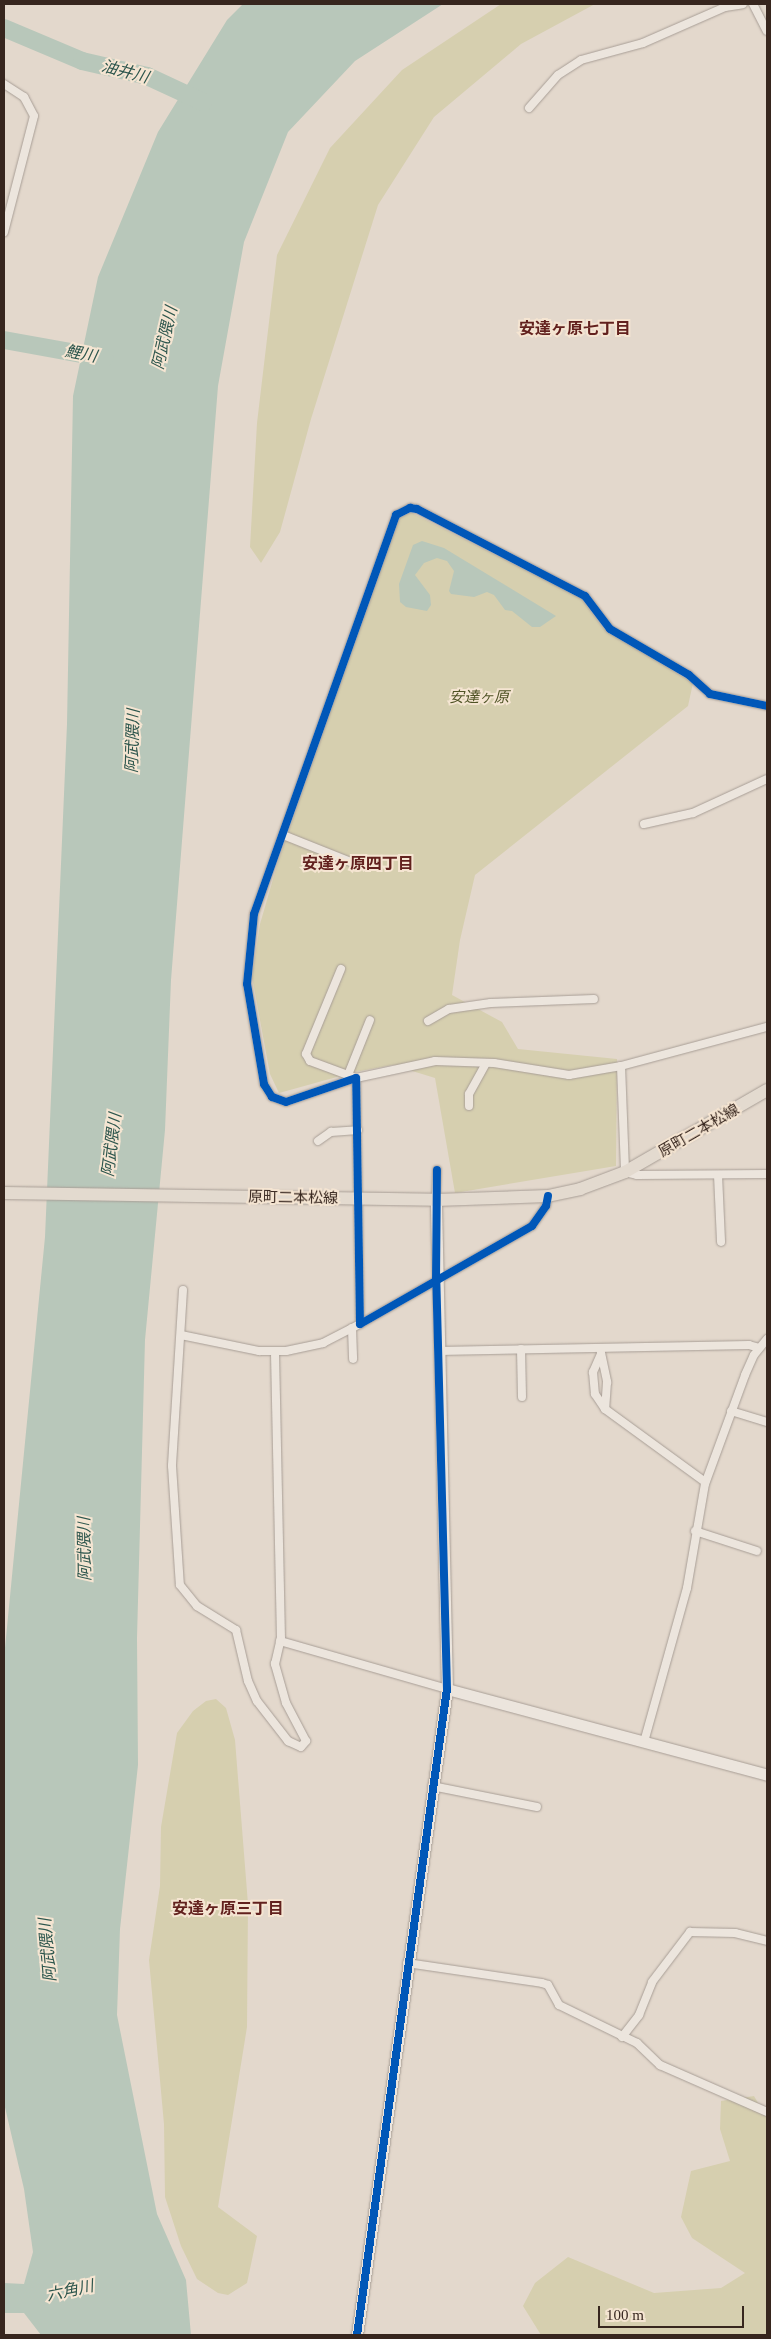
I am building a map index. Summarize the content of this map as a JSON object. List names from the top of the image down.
{
  "streets": {
    "main road": ["原町二本松線"]
  },
  "districts": ["安達ヶ原七丁目", "安達ヶ原四丁目", "安達ヶ原三丁目"],
  "water": [
    "油井川",
    "阿武隈川",
    "鯉川",
    "六角川"
  ],
  "parks": ["安達ヶ原"],
  "scale_bar": "100 m"
}
